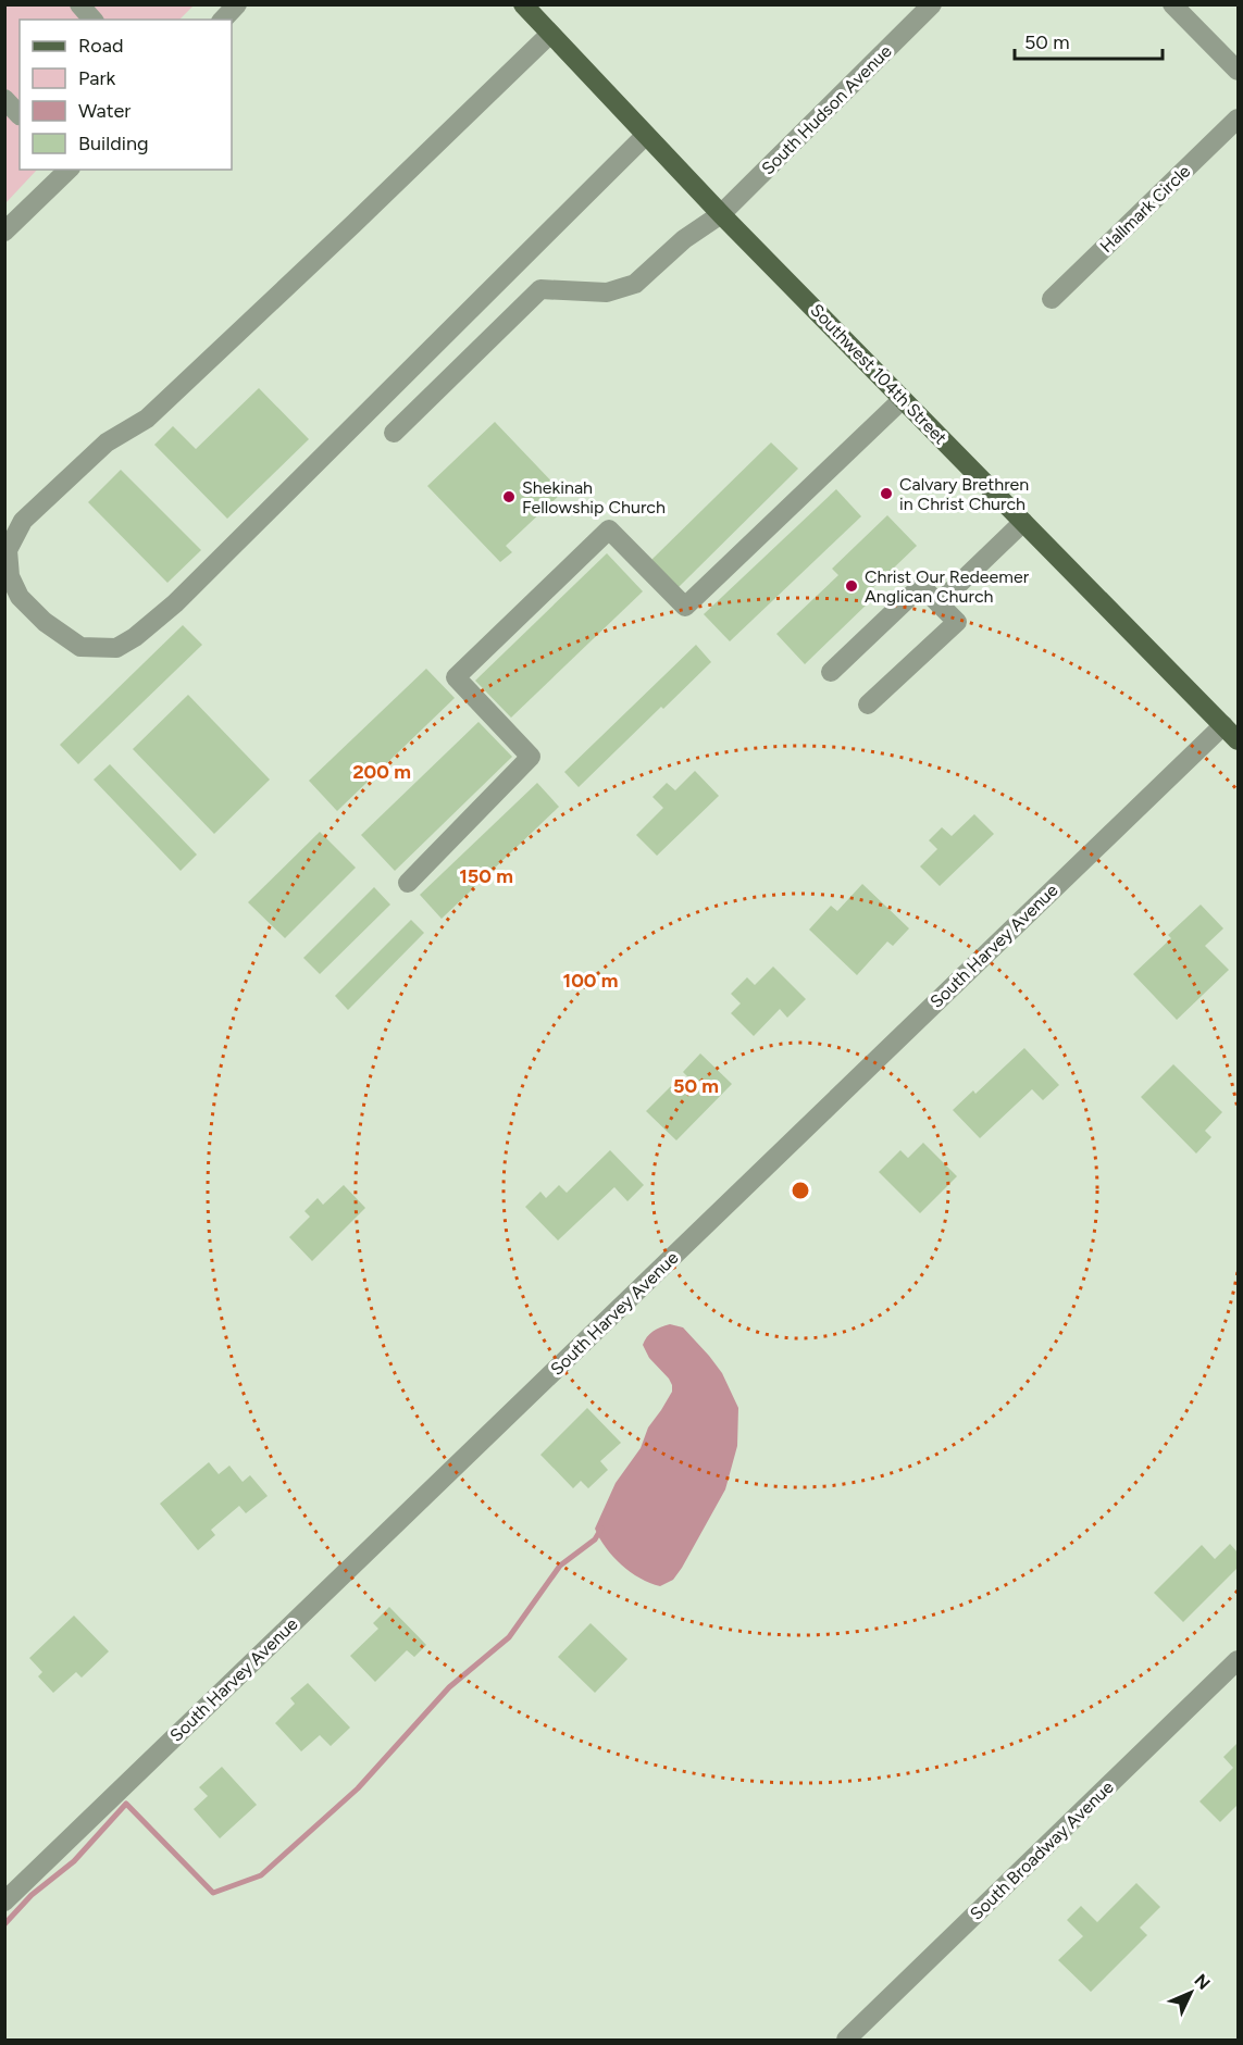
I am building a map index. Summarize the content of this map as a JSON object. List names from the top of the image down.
{
  "streets": {
    "main road": ["Southwest 104th Street"],
    "street": [
      "South Hudson Avenue",
      "Hallmark Circle",
      "South Harvey Avenue",
      "South Broadway Avenue"
    ]
  },
  "crossings": [
    ["South Hudson Avenue", "Southwest 104th Street"],
    ["Southwest 104th Street", "South Harvey Avenue"]
  ],
  "places": ["Calvary Brethren in Christ Church", "Shekinah Fellowship Church", "Christ Our Redeemer Anglican Church"],
  "legend": [
    "Road",
    "Park",
    "Water",
    "Building"
  ],
  "scale_bar": "50 m",
  "north": "top right",
  "rings": [
    "200 m",
    "150 m",
    "100 m",
    "50 m"
  ]
}
